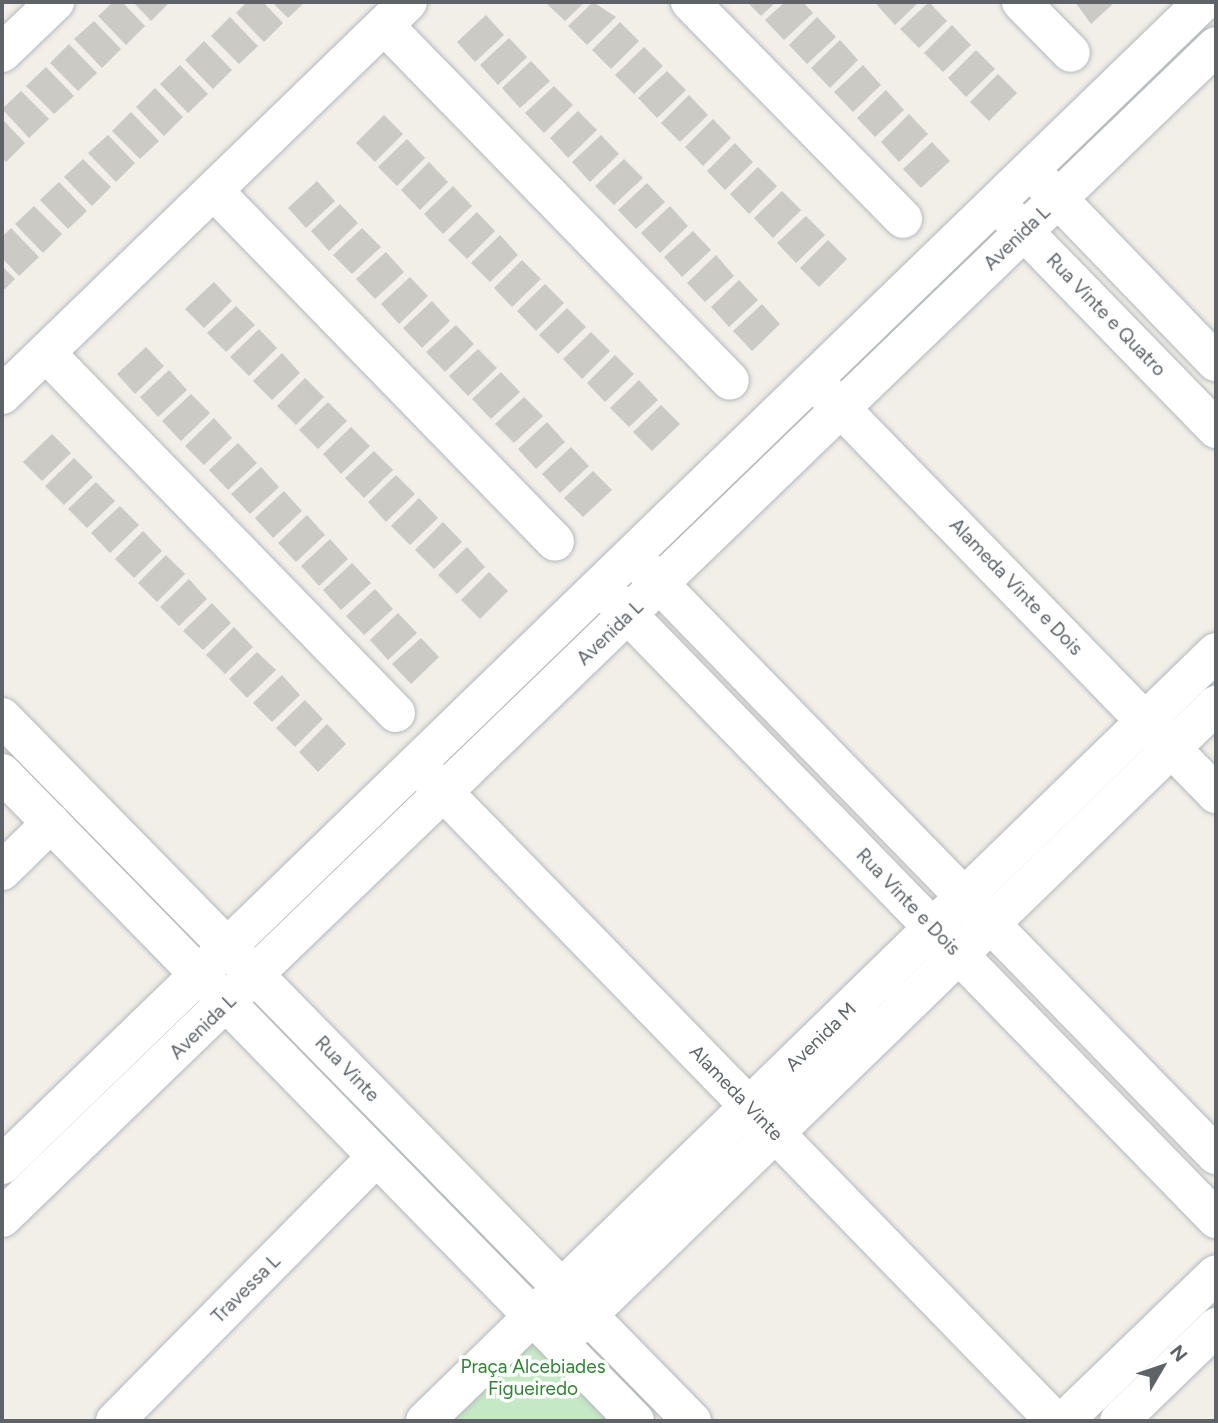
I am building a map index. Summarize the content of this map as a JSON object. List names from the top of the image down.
{
  "streets": {
    "street": [
      "Avenida L",
      "Rua Vinte e Quatro",
      "Alameda Vinte e Dois",
      "Rua Vinte e Dois",
      "Avenida M",
      "Rua Vinte",
      "Alameda Vinte",
      "Travessa L"
    ]
  },
  "crossings": [
    ["Avenida L", "Rua Vinte e Quatro"],
    ["Avenida L", "Alameda Vinte e Dois"],
    ["Avenida L", "Rua Vinte e Dois"],
    ["Avenida L", "Rua Vinte"],
    ["Avenida L", "Alameda Vinte"],
    ["Alameda Vinte e Dois", "Avenida M"],
    ["Rua Vinte e Dois", "Avenida M"],
    ["Avenida M", "Rua Vinte"],
    ["Avenida M", "Alameda Vinte"],
    ["Rua Vinte", "Travessa L"]
  ],
  "parks": ["Praça Alcebiades Figueiredo"],
  "north": "top right"
}
